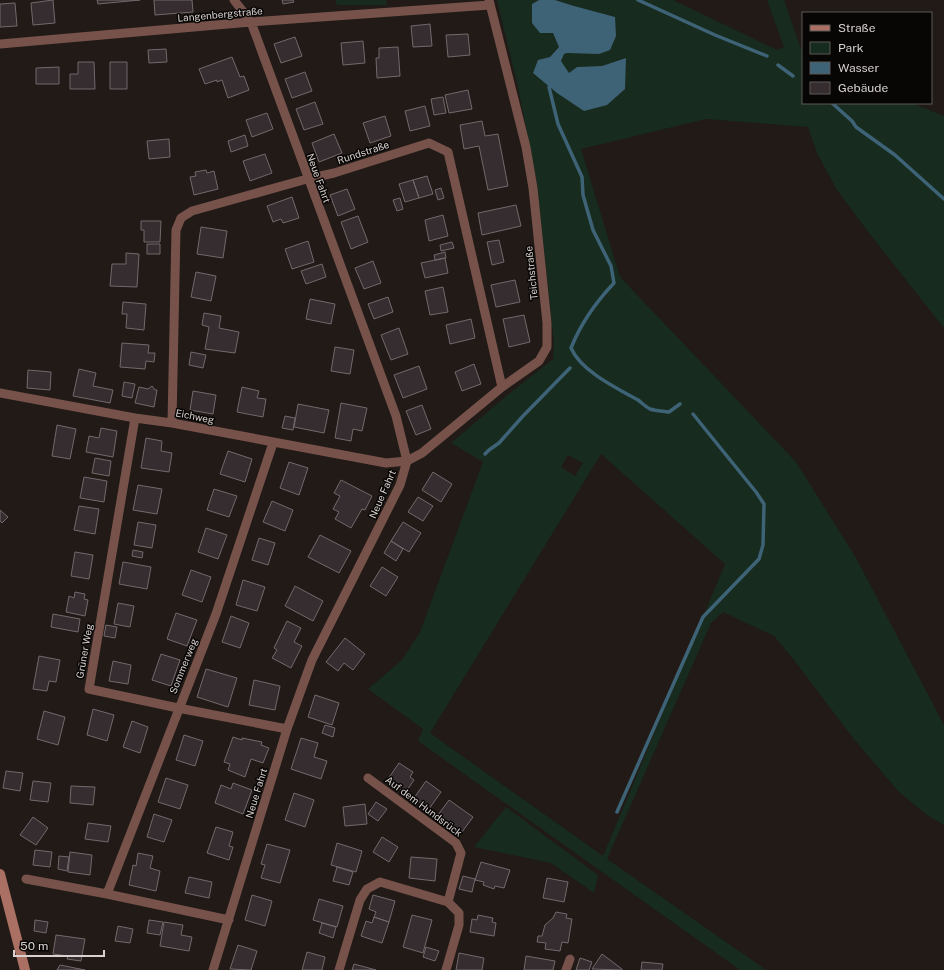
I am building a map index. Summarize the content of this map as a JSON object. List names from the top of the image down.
{
  "streets": {
    "street": [
      "Langenbergstraße",
      "Rundstraße",
      "Neue Fahrt",
      "Teichstraße",
      "Eichweg",
      "Grüner Weg",
      "Sommerweg",
      "Auf dem Hundsrück"
    ]
  },
  "crossings": [
    ["Langenbergstraße", "Neue Fahrt"],
    ["Langenbergstraße", "Teichstraße"],
    ["Rundstraße", "Neue Fahrt"],
    ["Rundstraße", "Teichstraße"],
    ["Rundstraße", "Eichweg"],
    ["Neue Fahrt", "Teichstraße"],
    ["Neue Fahrt", "Grüner Weg"],
    ["Teichstraße", "Eichweg"],
    ["Eichweg", "Grüner Weg"],
    ["Eichweg", "Sommerweg"],
    ["Grüner Weg", "Sommerweg"]
  ],
  "legend": [
    "Straße",
    "Park",
    "Wasser",
    "Gebäude"
  ],
  "scale_bar": "50 m"
}
